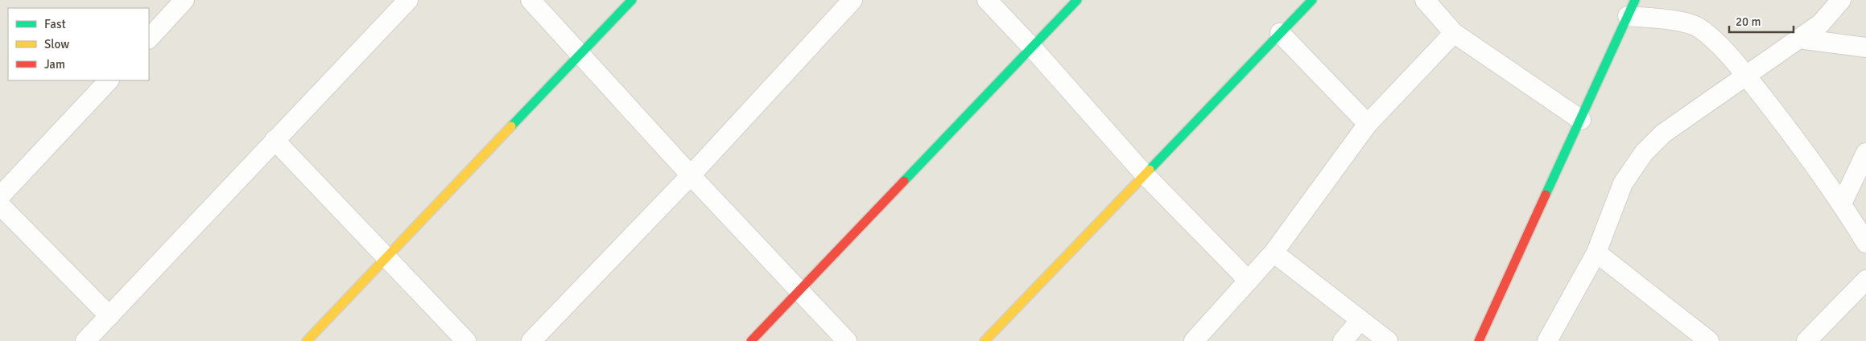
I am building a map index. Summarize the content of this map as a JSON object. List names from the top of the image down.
{
  "legend": ["Fast", "Slow", "Jam"],
  "scale_bar": "20 m"
}
